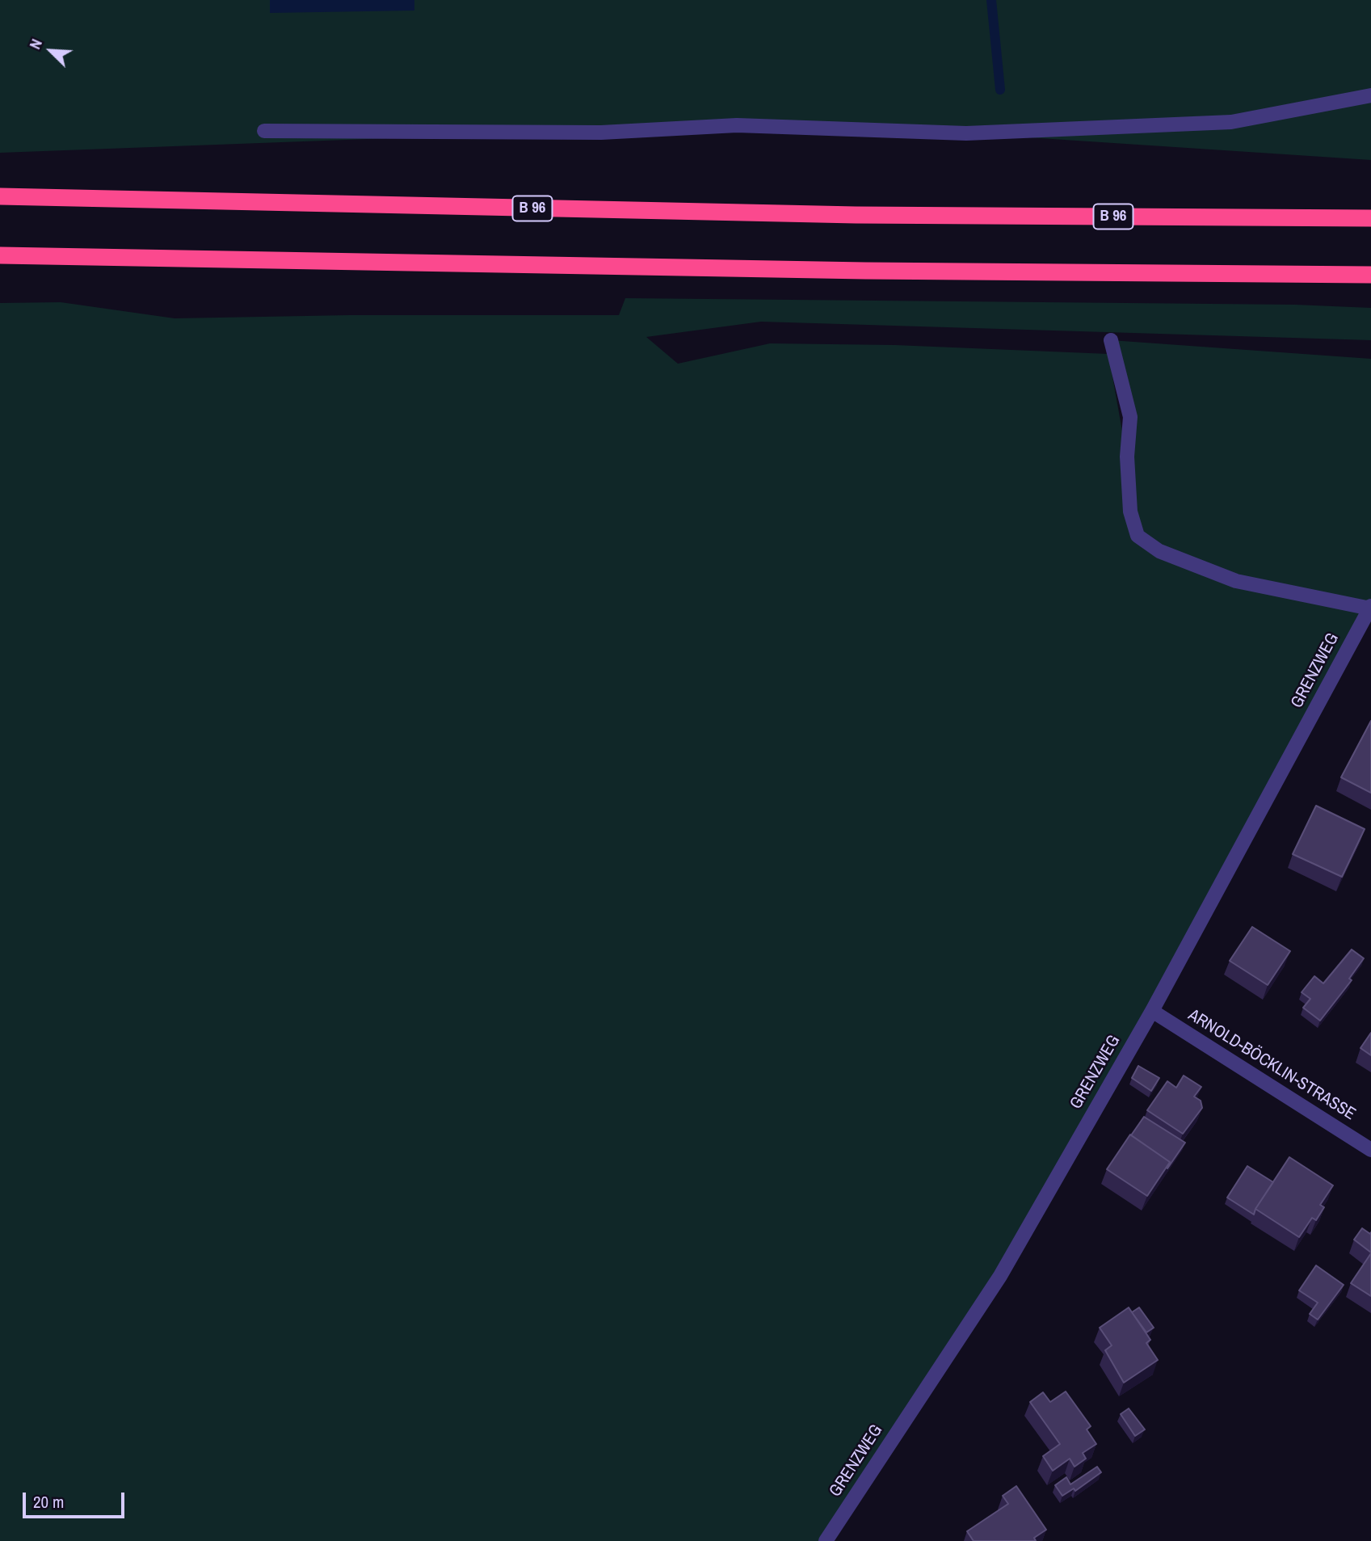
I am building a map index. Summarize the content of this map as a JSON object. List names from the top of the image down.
{
  "streets": {
    "highway": ["B 96"],
    "street": ["GRENZWEG", "ARNOLD-BÖCKLIN-STRASSE"]
  },
  "crossings": [
    ["GRENZWEG", "ARNOLD-BÖCKLIN-STRASSE"]
  ],
  "scale_bar": "20 m",
  "north": "top left"
}
